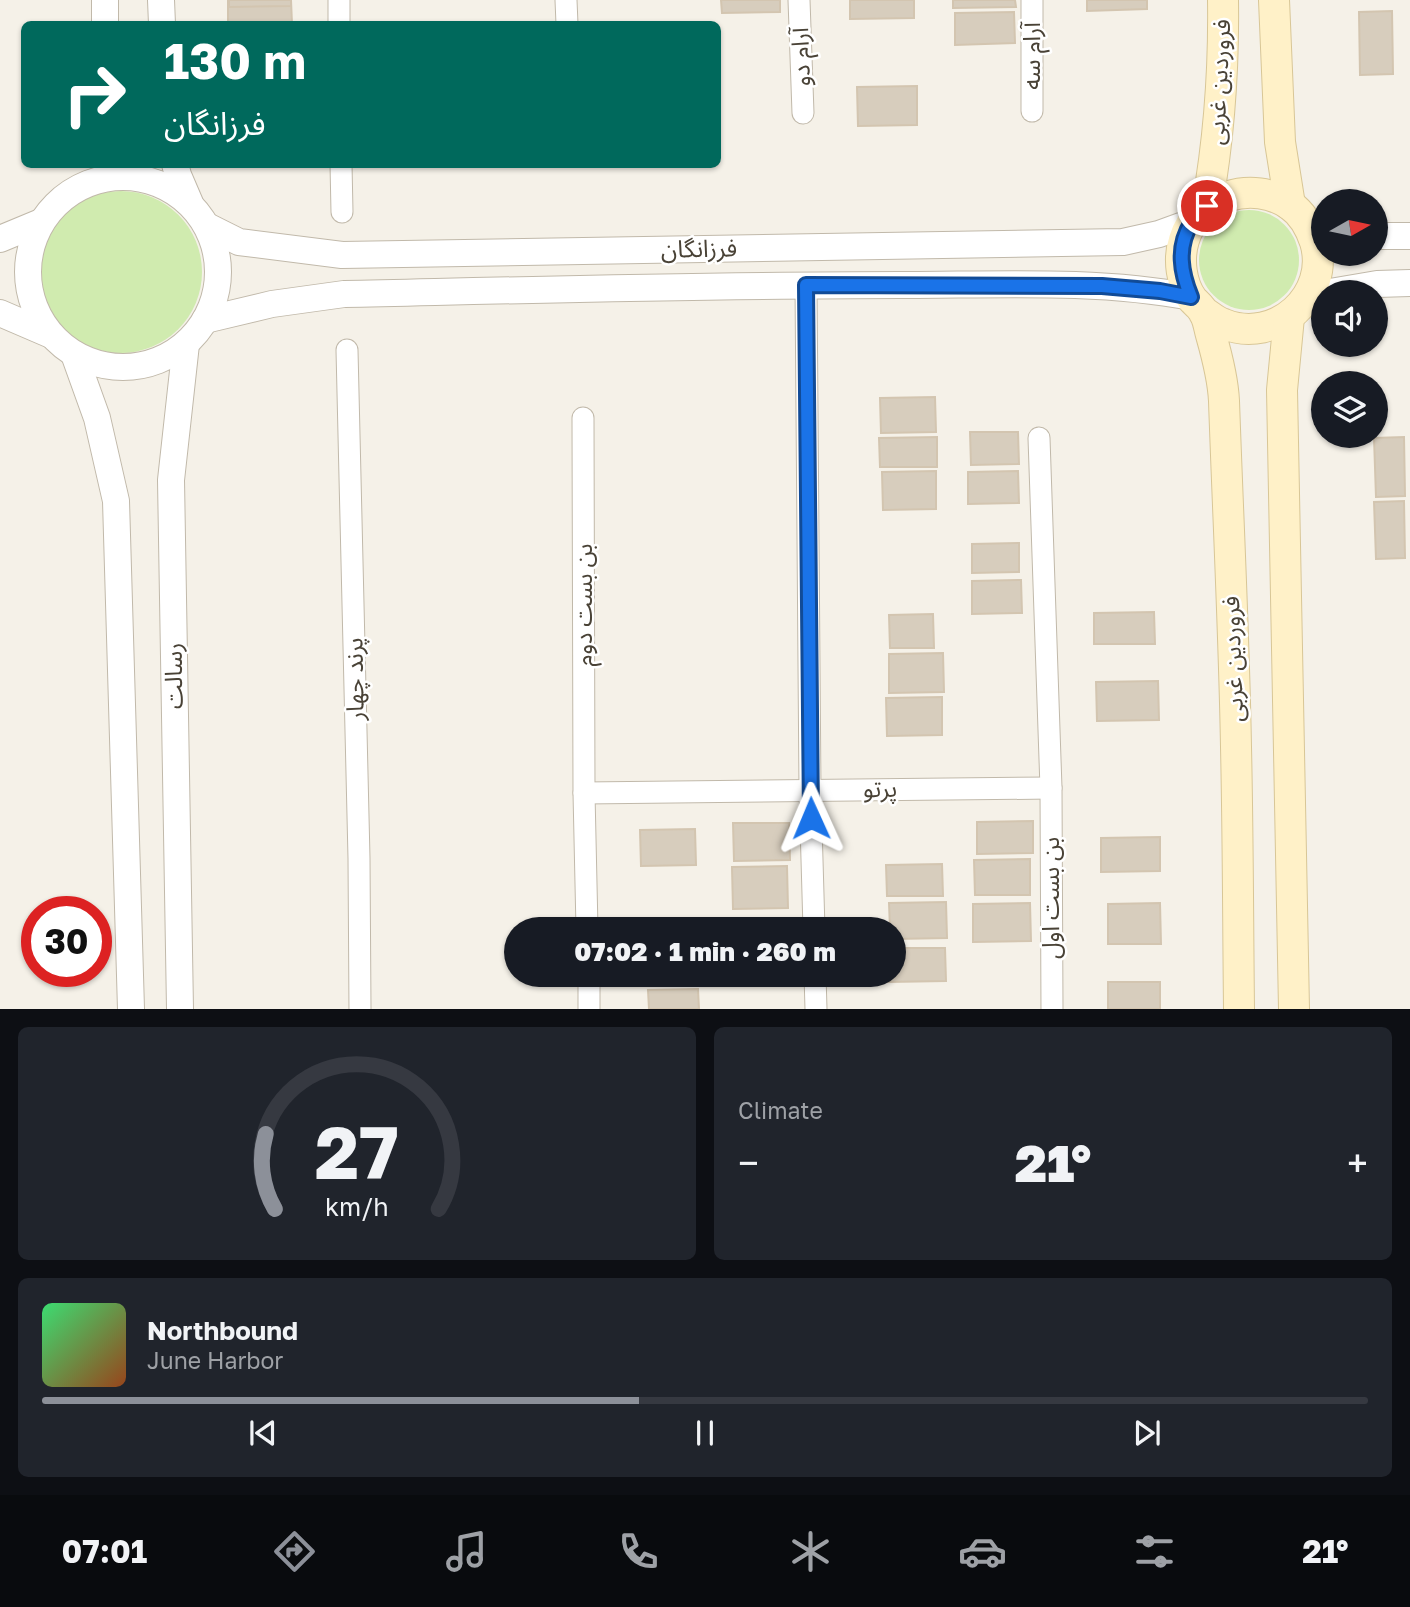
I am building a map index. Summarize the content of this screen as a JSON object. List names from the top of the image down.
{
  "streets": {
    "main road": ["فروردین غربی"],
    "street": [
      "آرام سه",
      "آرام دو",
      "فرزانگان",
      "بن بست دوم",
      "رسالت",
      "پرند چهار",
      "پرتو",
      "بن بست اول"
    ]
  },
  "crossings": [
    ["فروردین غربی", "فرزانگان"],
    ["فرزانگان", "رسالت"],
    ["بن بست دوم", "پرتو"],
    ["پرتو", "بن بست اول"]
  ],
  "north": "right",
  "page": {
    "turn": ["130 m", "فرزانگان"],
    "limit": "30",
    "trip": "07:02 · 1 min · 260 m",
    "tile": "Climate",
    "heat": ["−", "21°", "+"],
    "song": ["Northbound", "June Harbor"],
    "tabs": ["07:01", "21°"],
    "gauge": ["27", "km/h"]
  }
}
